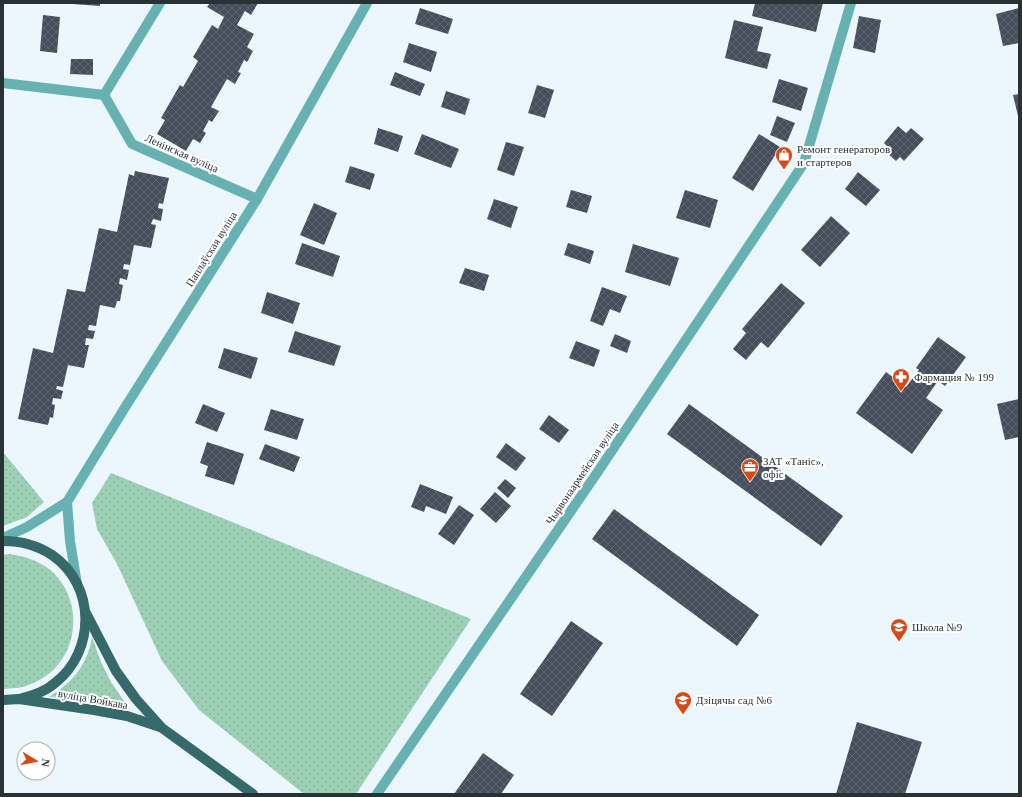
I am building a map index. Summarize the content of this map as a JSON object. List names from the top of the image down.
{
  "streets": {
    "main road": ["вуліца Войкава"],
    "street": ["Ленінская вуліца", "Паплаўская вуліца", "Чырвонаармейская вуліца"]
  },
  "crossings": [
    ["Ленінская вуліца", "Паплаўская вуліца"],
    ["Паплаўская вуліца", "вуліца Войкава"]
  ],
  "places": {
    "shop": ["Ремонт генераторов и стартеров"],
    "pharmacy": ["Фармация № 199"],
    "office": ["ЗАТ «Таніс», офіс"],
    "school or university": ["Школа №9", "Дзіцячы сад №6"]
  },
  "north": "right"
}
